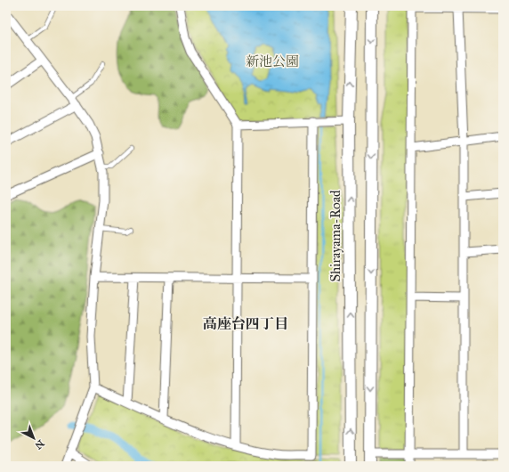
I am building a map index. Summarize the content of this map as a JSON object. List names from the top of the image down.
{
  "streets": {
    "street": ["Shirayama-Road"]
  },
  "districts": ["高座台四丁目"],
  "parks": ["新池公園"],
  "north": "bottom right"
}
